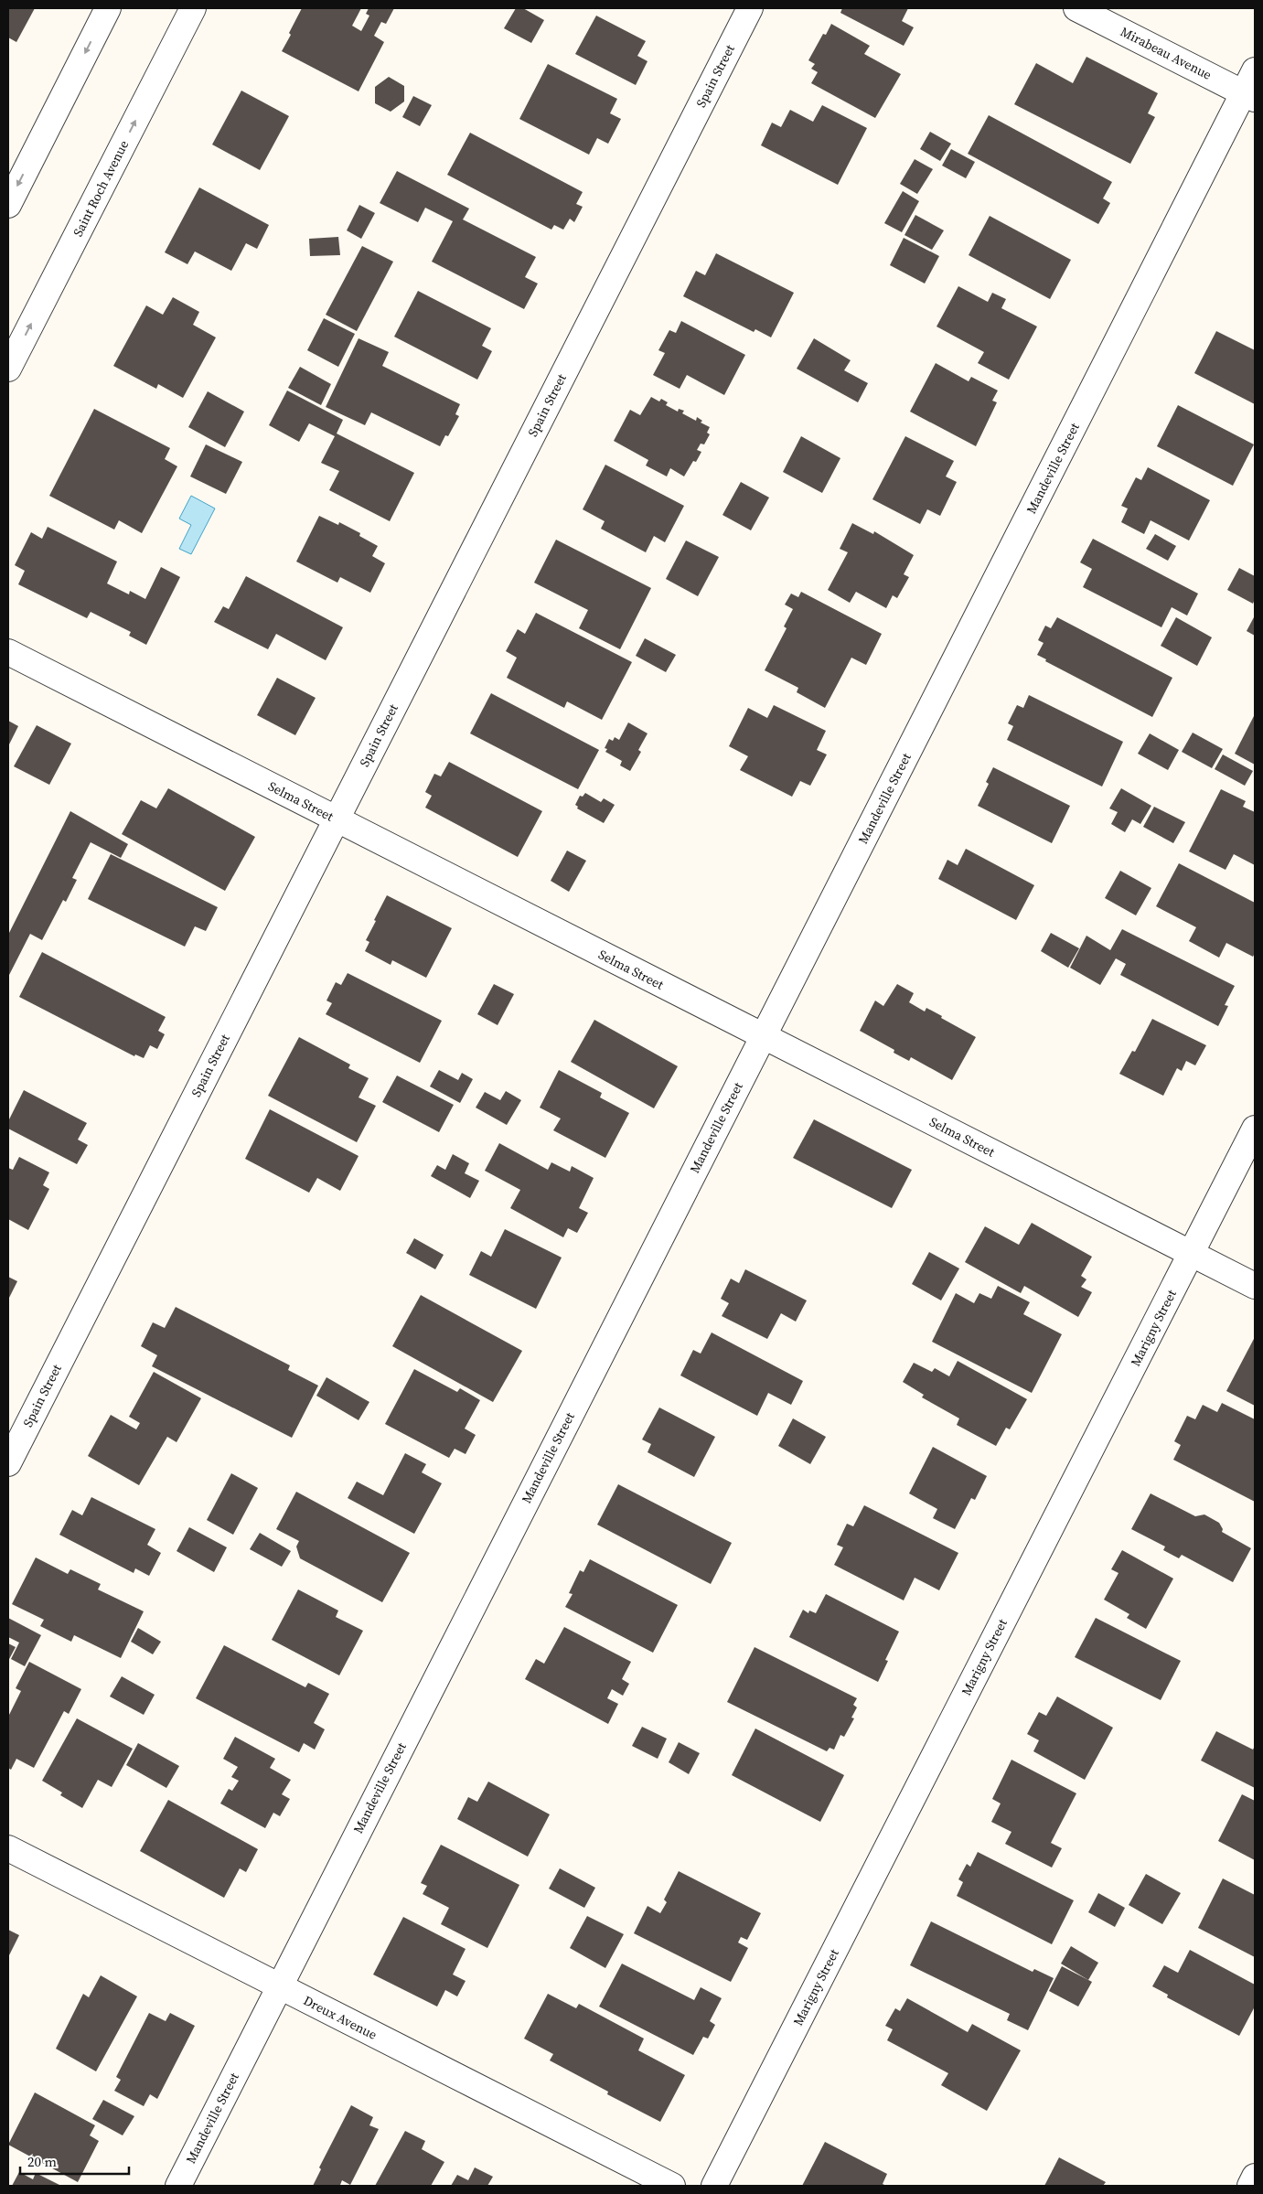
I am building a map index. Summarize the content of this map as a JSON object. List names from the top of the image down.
{
  "streets": {
    "street": [
      "Mirabeau Avenue",
      "Spain Street",
      "Saint Roch Avenue",
      "Mandeville Street",
      "Selma Street",
      "Marigny Street",
      "Dreux Avenue"
    ]
  },
  "crossings": [
    ["Mirabeau Avenue", "Mandeville Street"],
    ["Spain Street", "Selma Street"],
    ["Mandeville Street", "Selma Street"],
    ["Mandeville Street", "Dreux Avenue"],
    ["Selma Street", "Marigny Street"]
  ],
  "scale_bar": "20 m"
}
